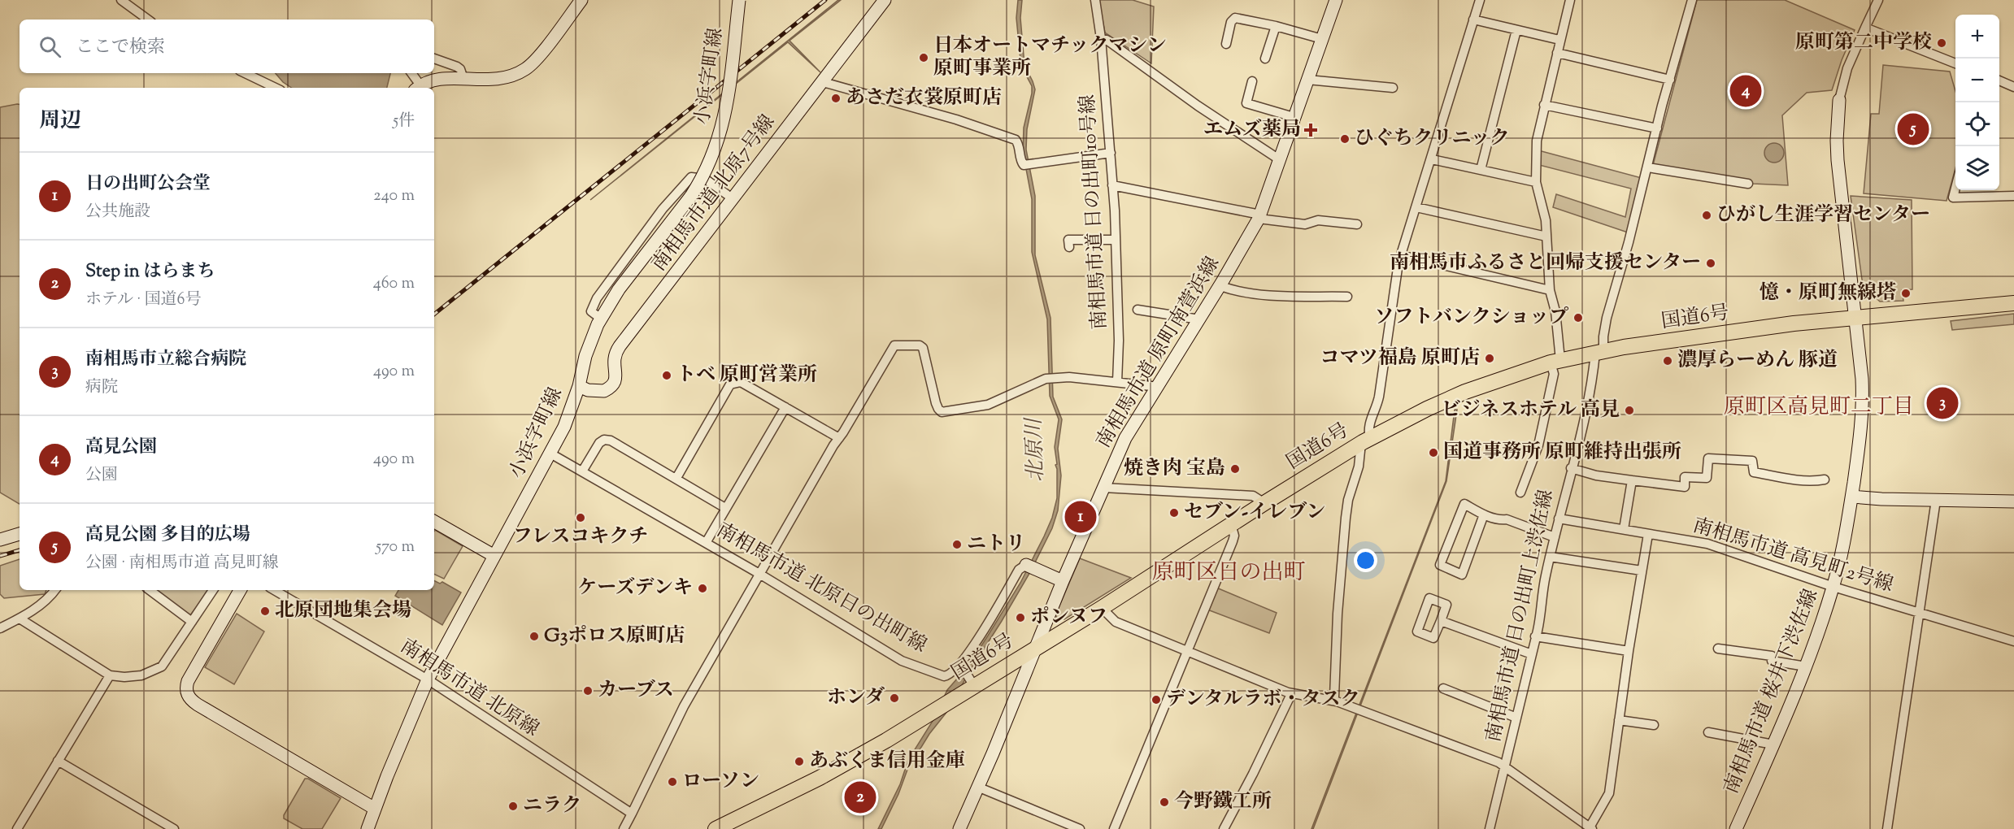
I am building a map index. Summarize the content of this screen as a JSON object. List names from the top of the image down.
{
  "streets": {
    "highway": ["国道6号"],
    "street": [
      "小浜字町線",
      "南相馬市道 北原7号線",
      "南相馬市道 日の出町10号線",
      "南相馬市道 原町南萱浜線",
      "南相馬市道 高見町2号線",
      "南相馬市道 北原日の出町線",
      "南相馬市道 日の出町上渋佐線",
      "南相馬市道 北原線",
      "南相馬市道 桜井下渋佐線"
    ]
  },
  "crossings": [
    ["小浜字町線", "南相馬市道 北原7号線"],
    ["小浜字町線", "南相馬市道 北原日の出町線"],
    ["小浜字町線", "南相馬市道 北原線"],
    ["国道6号", "南相馬市道 原町南萱浜線"],
    ["国道6号", "南相馬市道 日の出町上渋佐線"],
    ["国道6号", "南相馬市道 桜井下渋佐線"],
    ["南相馬市道 高見町2号線", "南相馬市道 日の出町上渋佐線"],
    ["南相馬市道 高見町2号線", "南相馬市道 桜井下渋佐線"]
  ],
  "districts": ["原町区高見町二丁目", "原町区日の出町"],
  "water": ["北原川"],
  "places": {
    "other": [
      "原町第二中学校",
      "日本オートマチックマシン 原町事業所",
      "あさだ衣裳原町店",
      "ひぐちクリニック",
      "ひがし生涯学習センター",
      "南相馬市ふるさと回帰支援センター",
      "憶・原町無線塔",
      "ソフトバンクショップ",
      "コマツ福島 原町店",
      "濃厚らーめん 豚道",
      "トベ 原町営業所",
      "ビジネスホテル 高見",
      "国道事務所 原町維持出張所",
      "焼き肉 宝島",
      "セブン-イレブン",
      "フレスコキクチ",
      "ニトリ",
      "ケーズデンキ",
      "北原団地集会場",
      "ポンヌフ",
      "G3ポロス原町店",
      "カーブス",
      "ホンダ",
      "デンタルラボ・タスク",
      "あぶくま信用金庫",
      "ローソン",
      "今野鐵工所",
      "ニラク"
    ],
    "health": ["エムズ薬局"]
  },
  "page": {
    "map_buttons": ["+", "−"],
    "search": "ここで検索",
    "pins": [
      "4",
      "5",
      "3",
      "1",
      "2"
    ],
    "heading": ["周辺", "5件"],
    "list": [
      {
        "mark": "1",
        "name": "日の出町公会堂",
        "note": "公共施設",
        "value": "240 m"
      },
      {
        "mark": "2",
        "name": "Step in はらまち",
        "note": "ホテル · 国道6号",
        "value": "460 m"
      },
      {
        "mark": "3",
        "name": "南相馬市立総合病院",
        "note": "病院",
        "value": "490 m"
      },
      {
        "mark": "4",
        "name": "高見公園",
        "note": "公園",
        "value": "490 m"
      },
      {
        "mark": "5",
        "name": "高見公園 多目的広場",
        "note": "公園 · 南相馬市道 高見町線",
        "value": "570 m"
      }
    ]
  }
}
